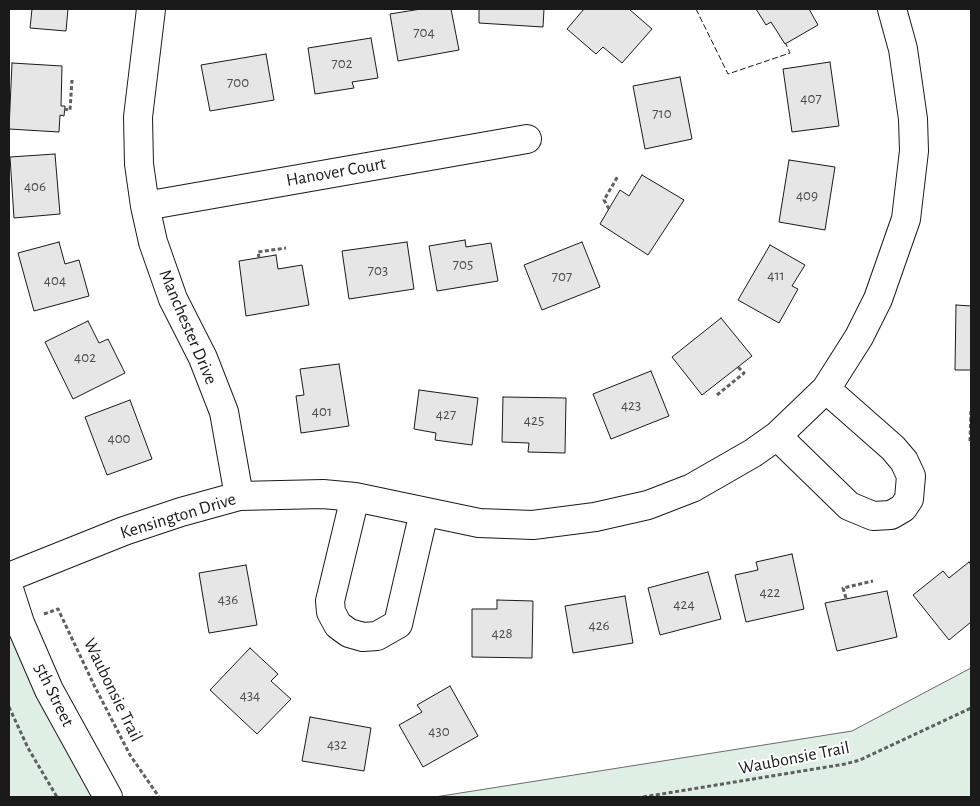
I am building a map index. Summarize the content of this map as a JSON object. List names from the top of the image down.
{
  "streets": {
    "street": [
      "Hanover Court",
      "Manchester Drive",
      "Kensington Drive",
      "5th Street"
    ],
    "path": ["Waubonsie Trail"]
  },
  "crossings": [
    ["Hanover Court", "Manchester Drive"],
    ["Manchester Drive", "Kensington Drive"]
  ],
  "house_numbers": [
    "704",
    "702",
    "700",
    "407",
    "710",
    "406",
    "409",
    "705",
    "703",
    "411",
    "707",
    "404",
    "402",
    "423",
    "401",
    "427",
    "425",
    "400",
    "422",
    "436",
    "424",
    "426",
    "428",
    "434",
    "430",
    "432"
  ]
}
